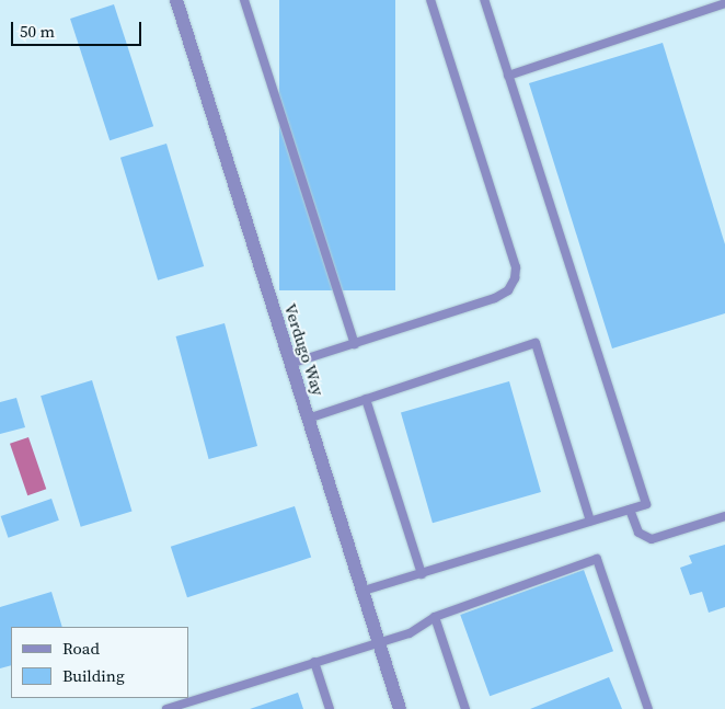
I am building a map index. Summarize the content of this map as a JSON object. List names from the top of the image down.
{
  "streets": {
    "street": ["Verdugo Way"]
  },
  "legend": ["Road", "Building"],
  "scale_bar": "50 m"
}
